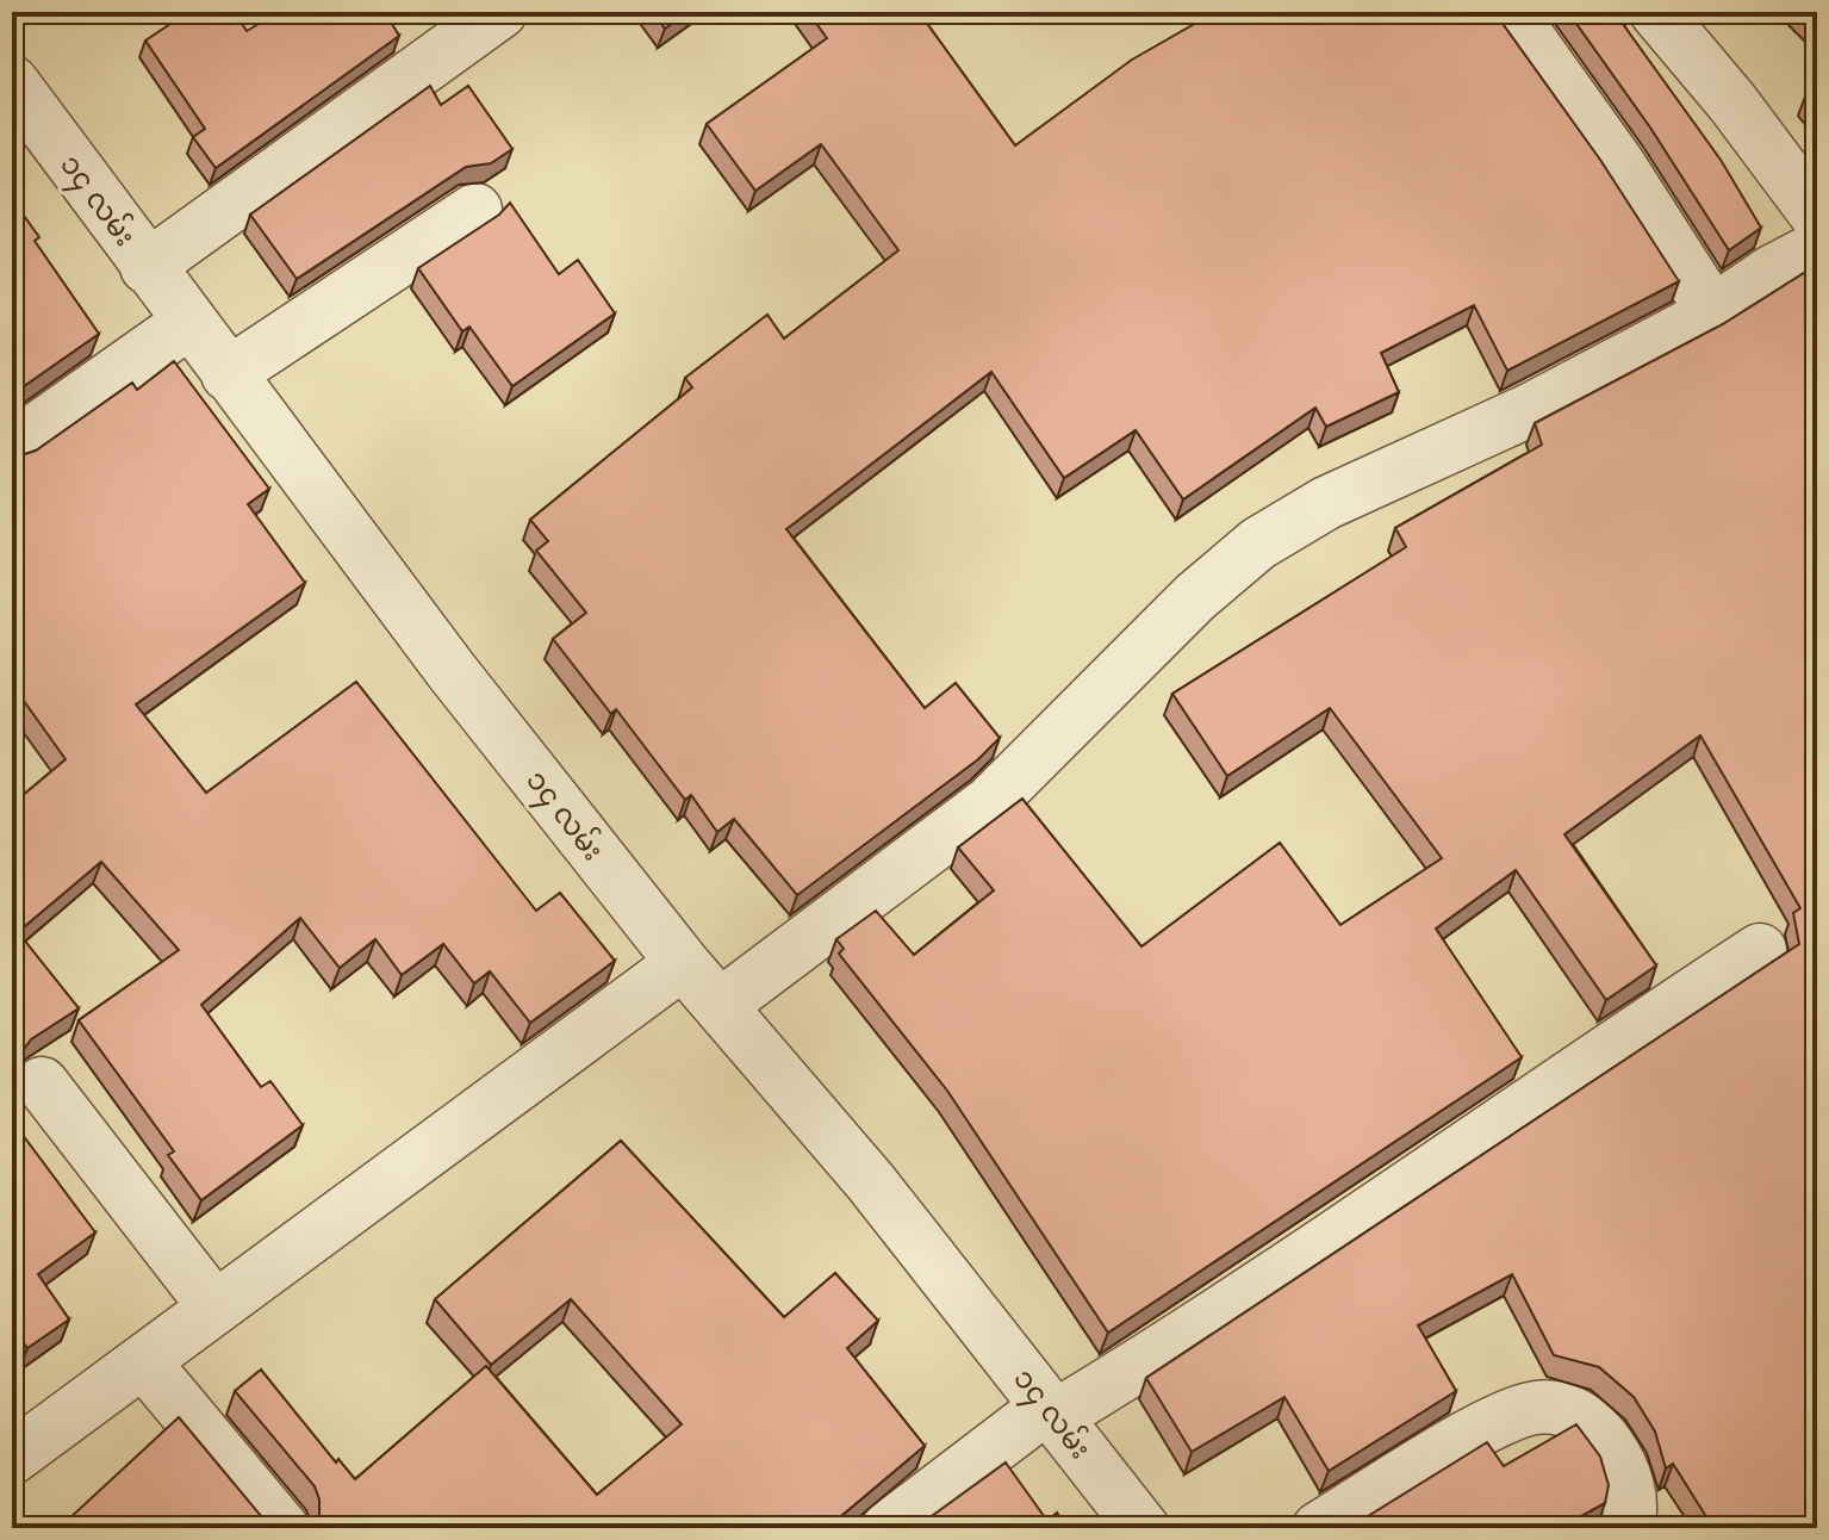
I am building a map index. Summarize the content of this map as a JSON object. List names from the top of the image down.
{
  "streets": {
    "street": ["၁၄ လမ်း"]
  }
}
